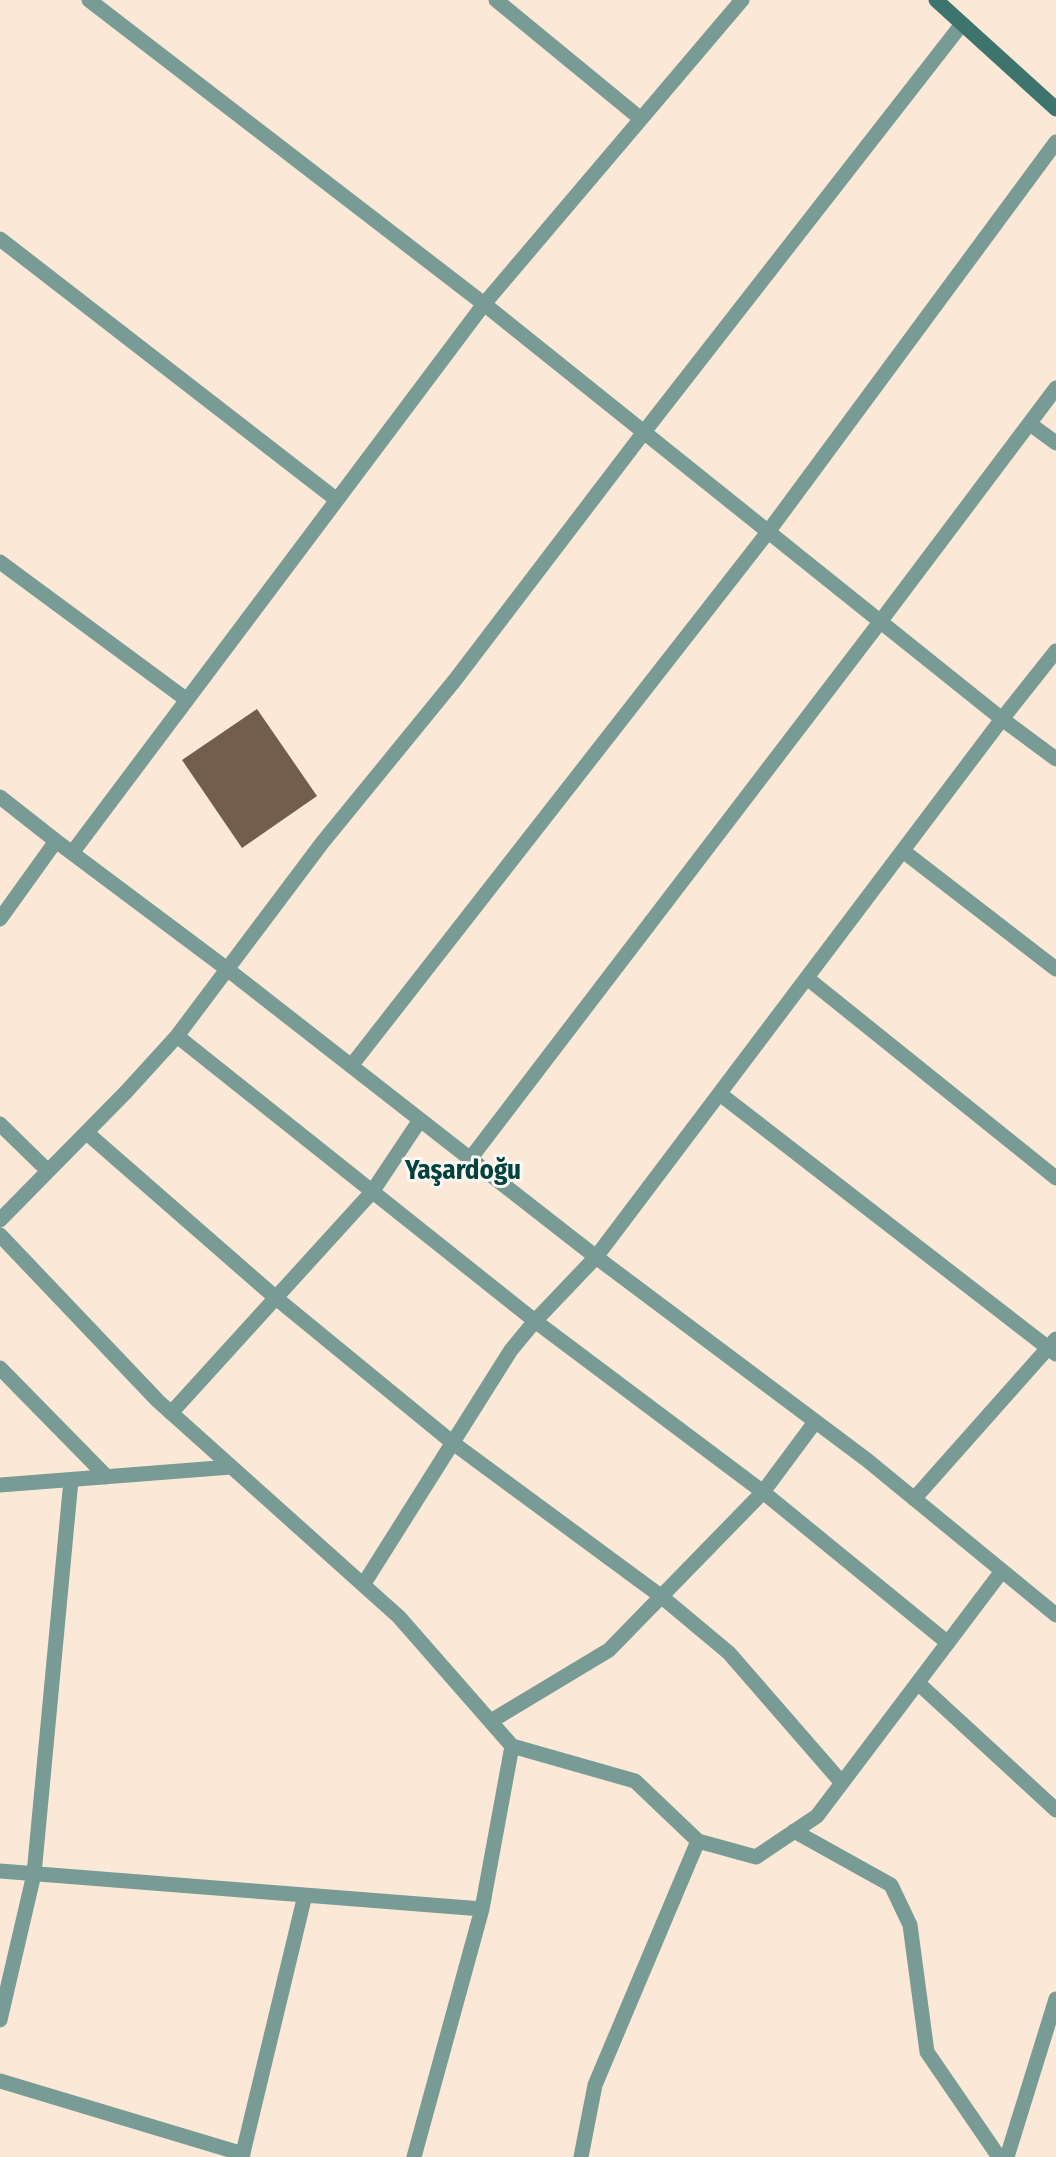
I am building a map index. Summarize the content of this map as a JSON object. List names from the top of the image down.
{
  "districts": ["Yaşardoğu"]
}
